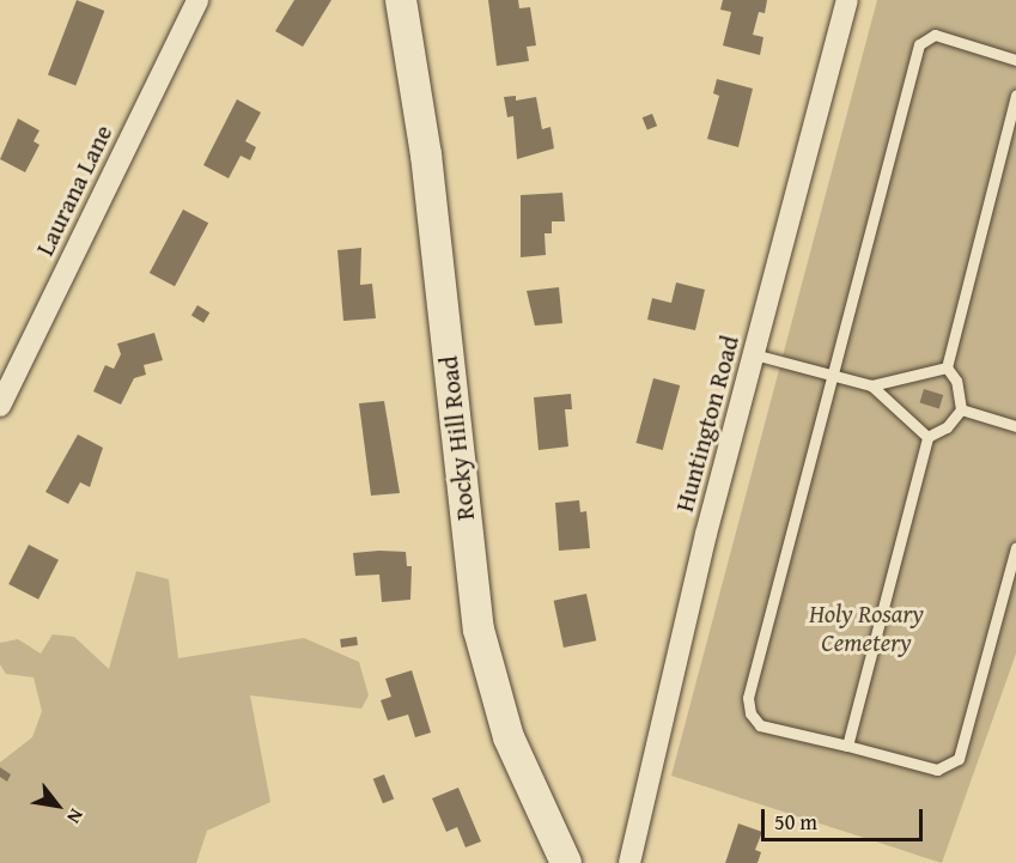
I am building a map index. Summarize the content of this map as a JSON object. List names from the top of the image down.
{
  "streets": {
    "street": ["Laurana Lane", "Huntington Road", "Rocky Hill Road"]
  },
  "parks": ["Holy Rosary Cemetery"],
  "scale_bar": "50 m",
  "north": "bottom right"
}
